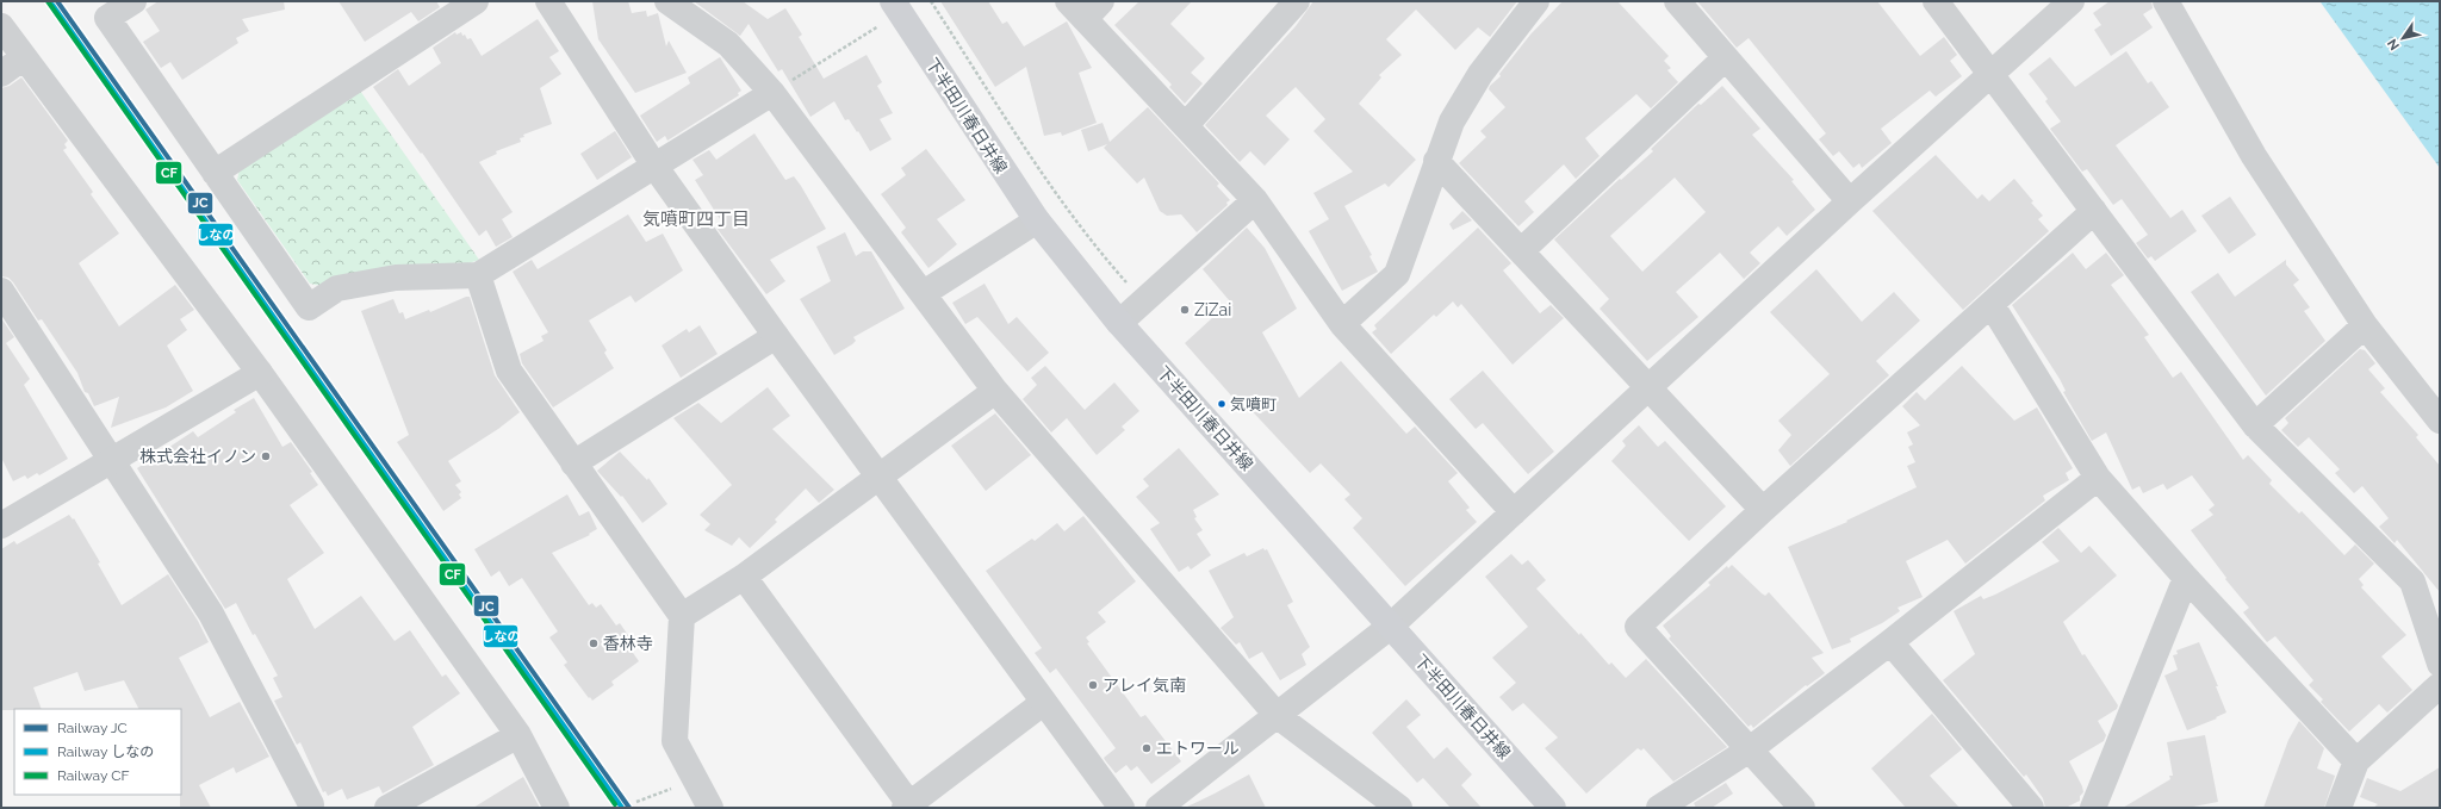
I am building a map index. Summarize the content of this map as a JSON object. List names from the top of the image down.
{
  "streets": {
    "main road": ["下半田川春日井線"]
  },
  "districts": ["気噴町四丁目"],
  "places": [
    "ZiZai",
    "気噴町",
    "株式会社イノン",
    "香林寺",
    "アレイ気南",
    "エトワール"
  ],
  "lines": ["rail line JC", "rail line CF", "rail line しなの"],
  "legend": ["Railway JC", "Railway しなの", "Railway CF"],
  "north": "bottom left"
}
